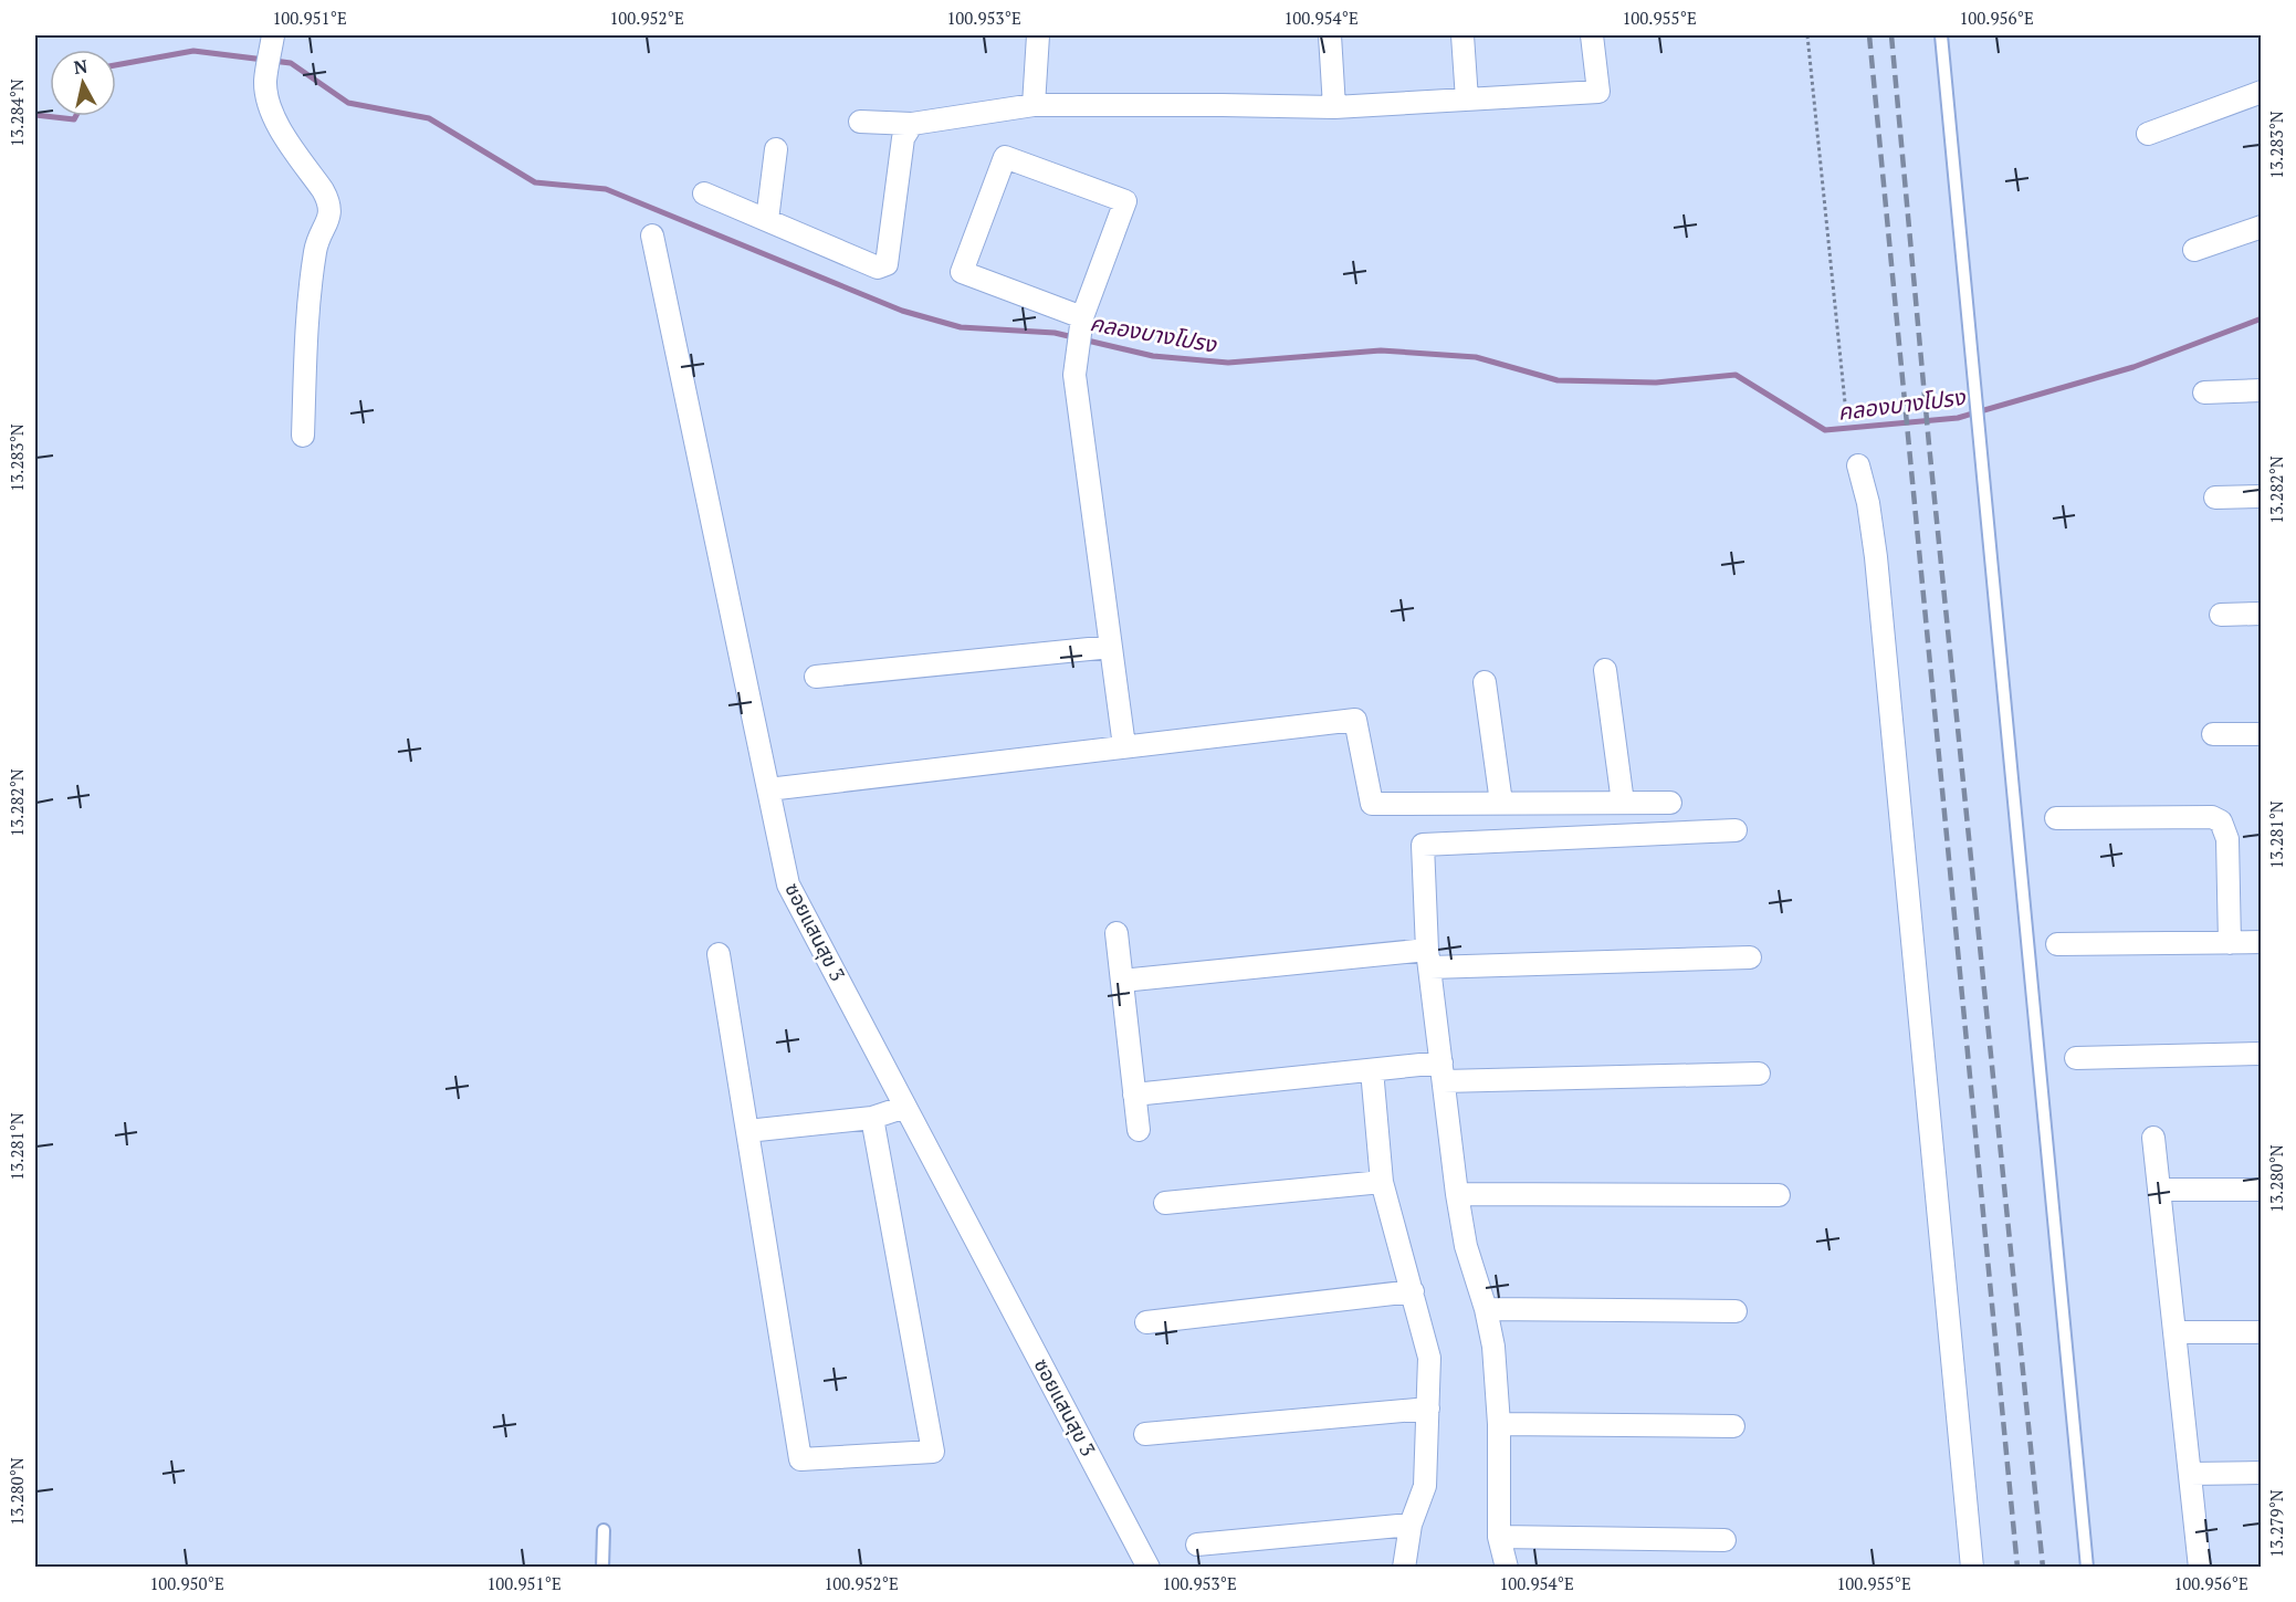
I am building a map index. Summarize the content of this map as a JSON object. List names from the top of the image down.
{
  "streets": {
    "street": ["ซอยแสนสุข 3"]
  },
  "water": ["คลองบางโปรง"],
  "north": "top",
  "coordinates": [
    "100.951°E",
    "100.952°E",
    "100.953°E",
    "100.954°E",
    "100.955°E",
    "100.956°E",
    "13.284°N",
    "13.283°N",
    "13.282°N",
    "13.281°N",
    "13.280°N",
    "13.279°N",
    "100.950°E"
  ]
}
